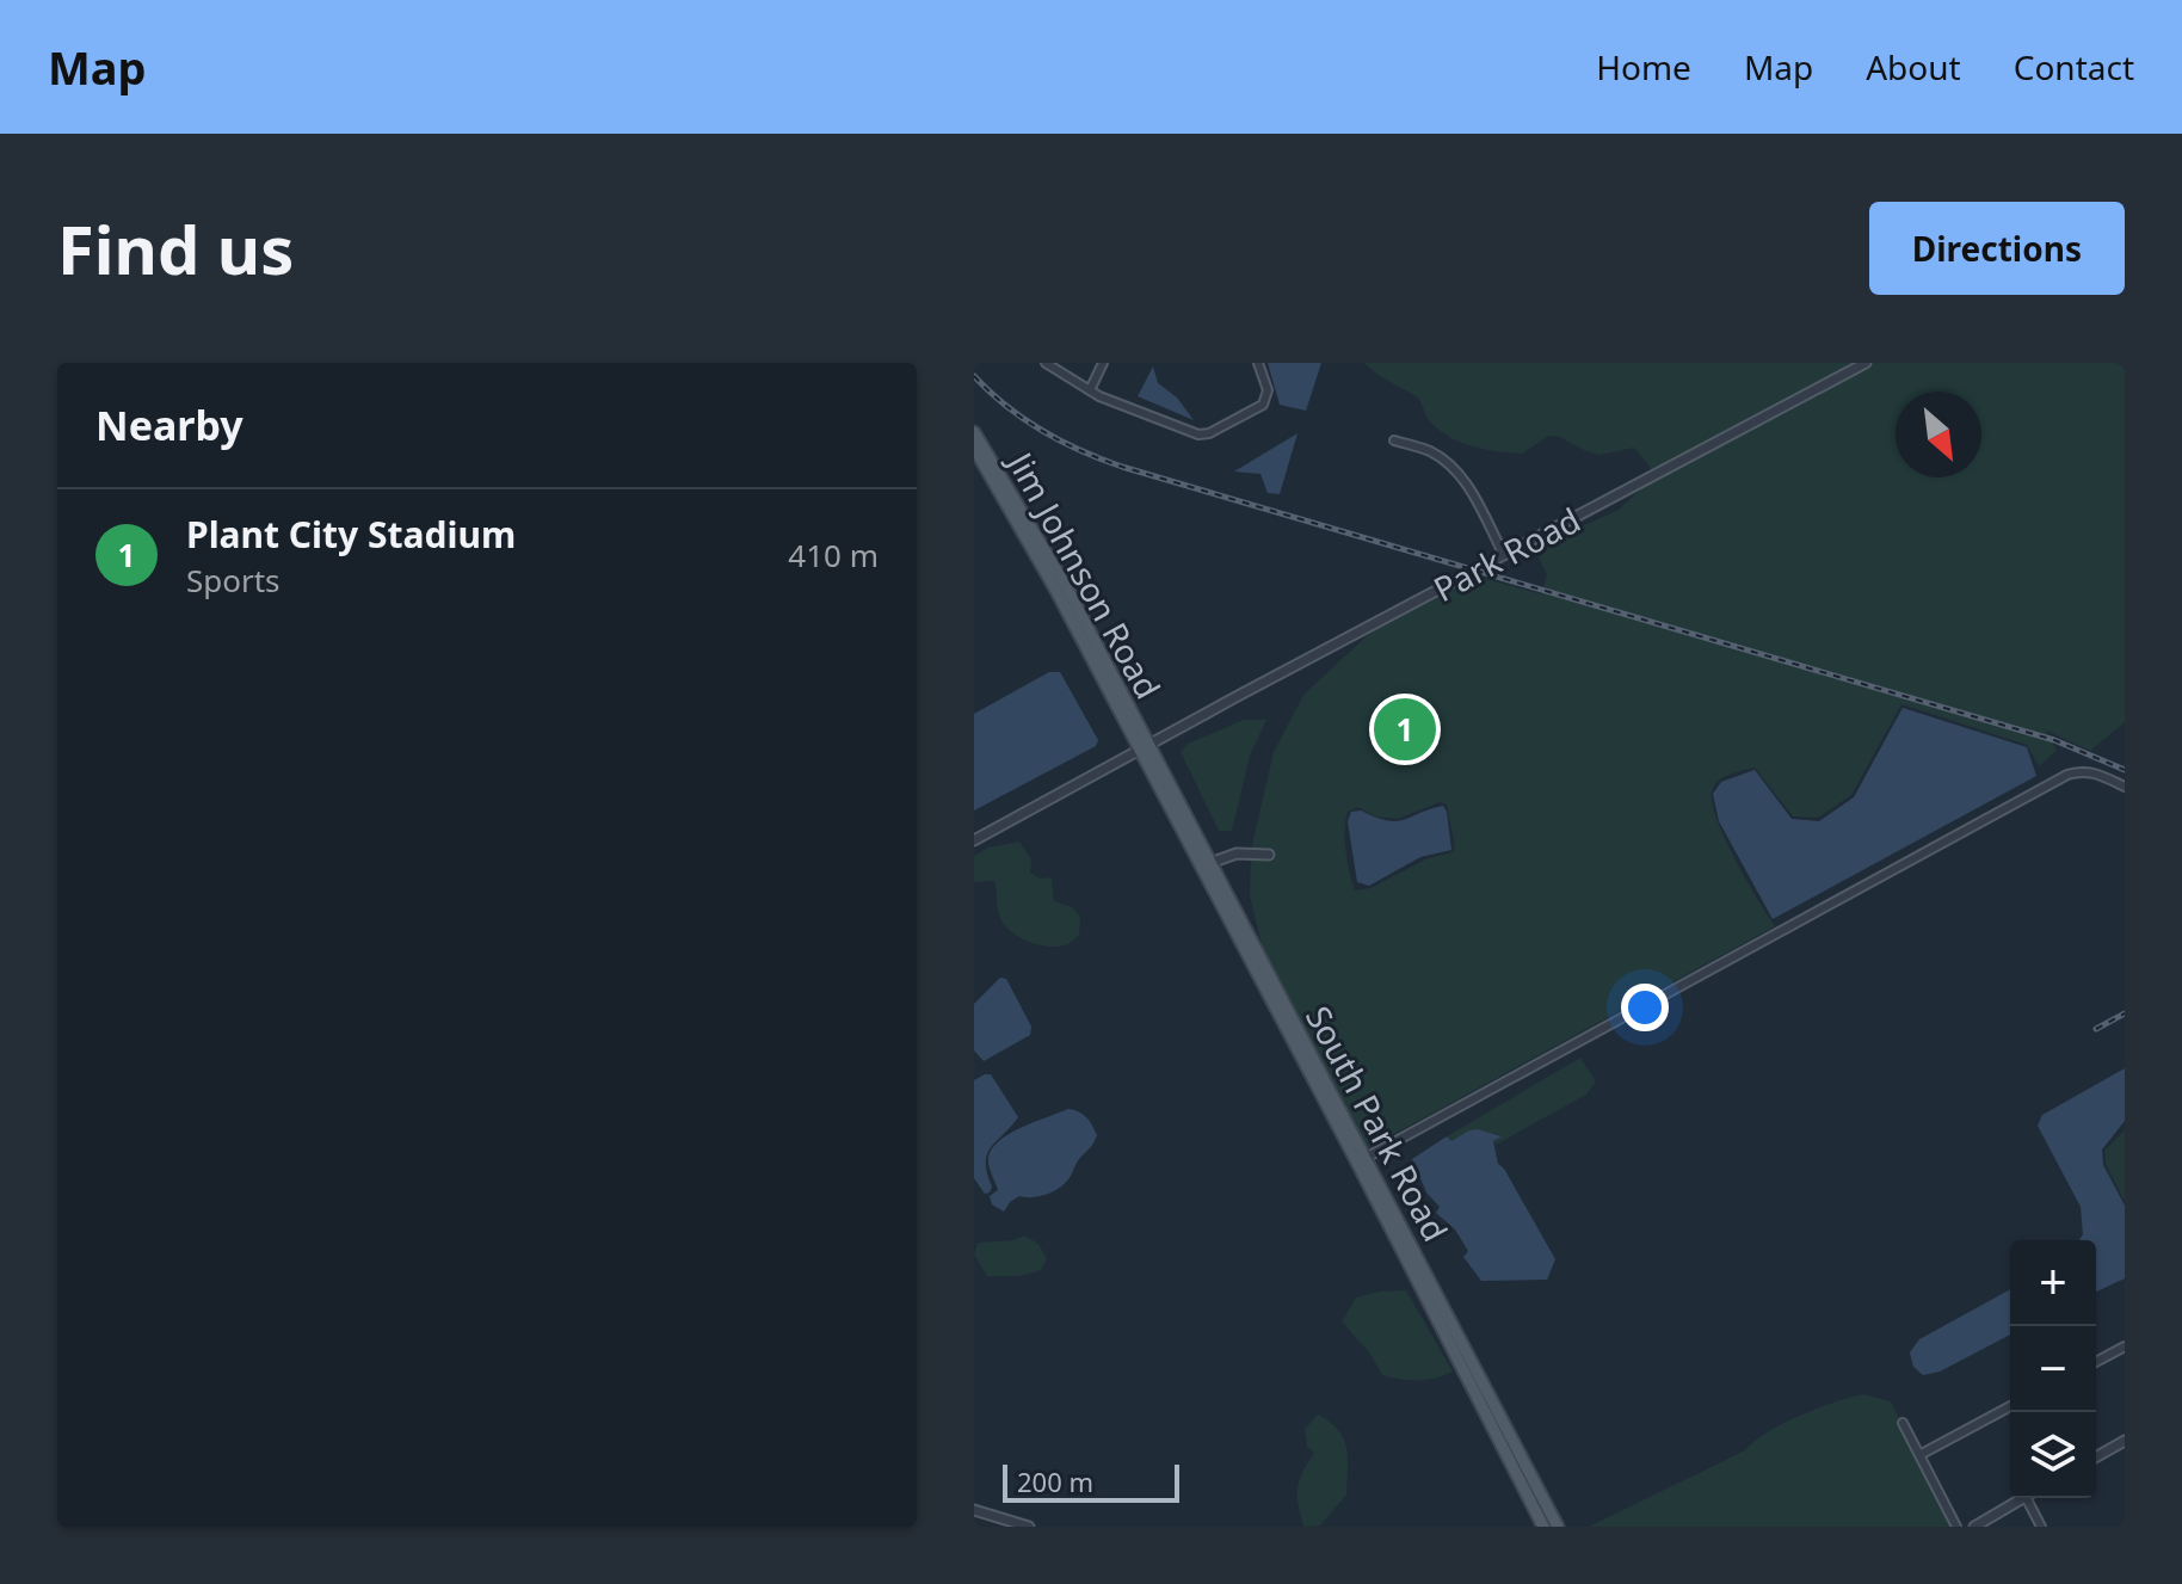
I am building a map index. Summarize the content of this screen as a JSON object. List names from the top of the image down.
{
  "streets": {
    "main road": ["Jim Johnson Road", "South Park Road"],
    "street": ["Park Road"]
  },
  "crossings": [
    ["Park Road", "Jim Johnson Road"],
    ["Park Road", "South Park Road"],
    ["Jim Johnson Road", "South Park Road"]
  ],
  "scale_bar": "200 m",
  "north": "bottom right",
  "page": {
    "header": "Map",
    "nav": [
      "Home",
      "Map",
      "About",
      "Contact"
    ],
    "buttons": "Directions",
    "title": "Find us",
    "heading": "Nearby",
    "list": [
      {
        "mark": "1",
        "name": "Plant City Stadium",
        "note": "Sports",
        "value": "410 m"
      }
    ],
    "pins": "1",
    "map_buttons": ["+", "−"],
    "scale": "200 m"
  }
}
